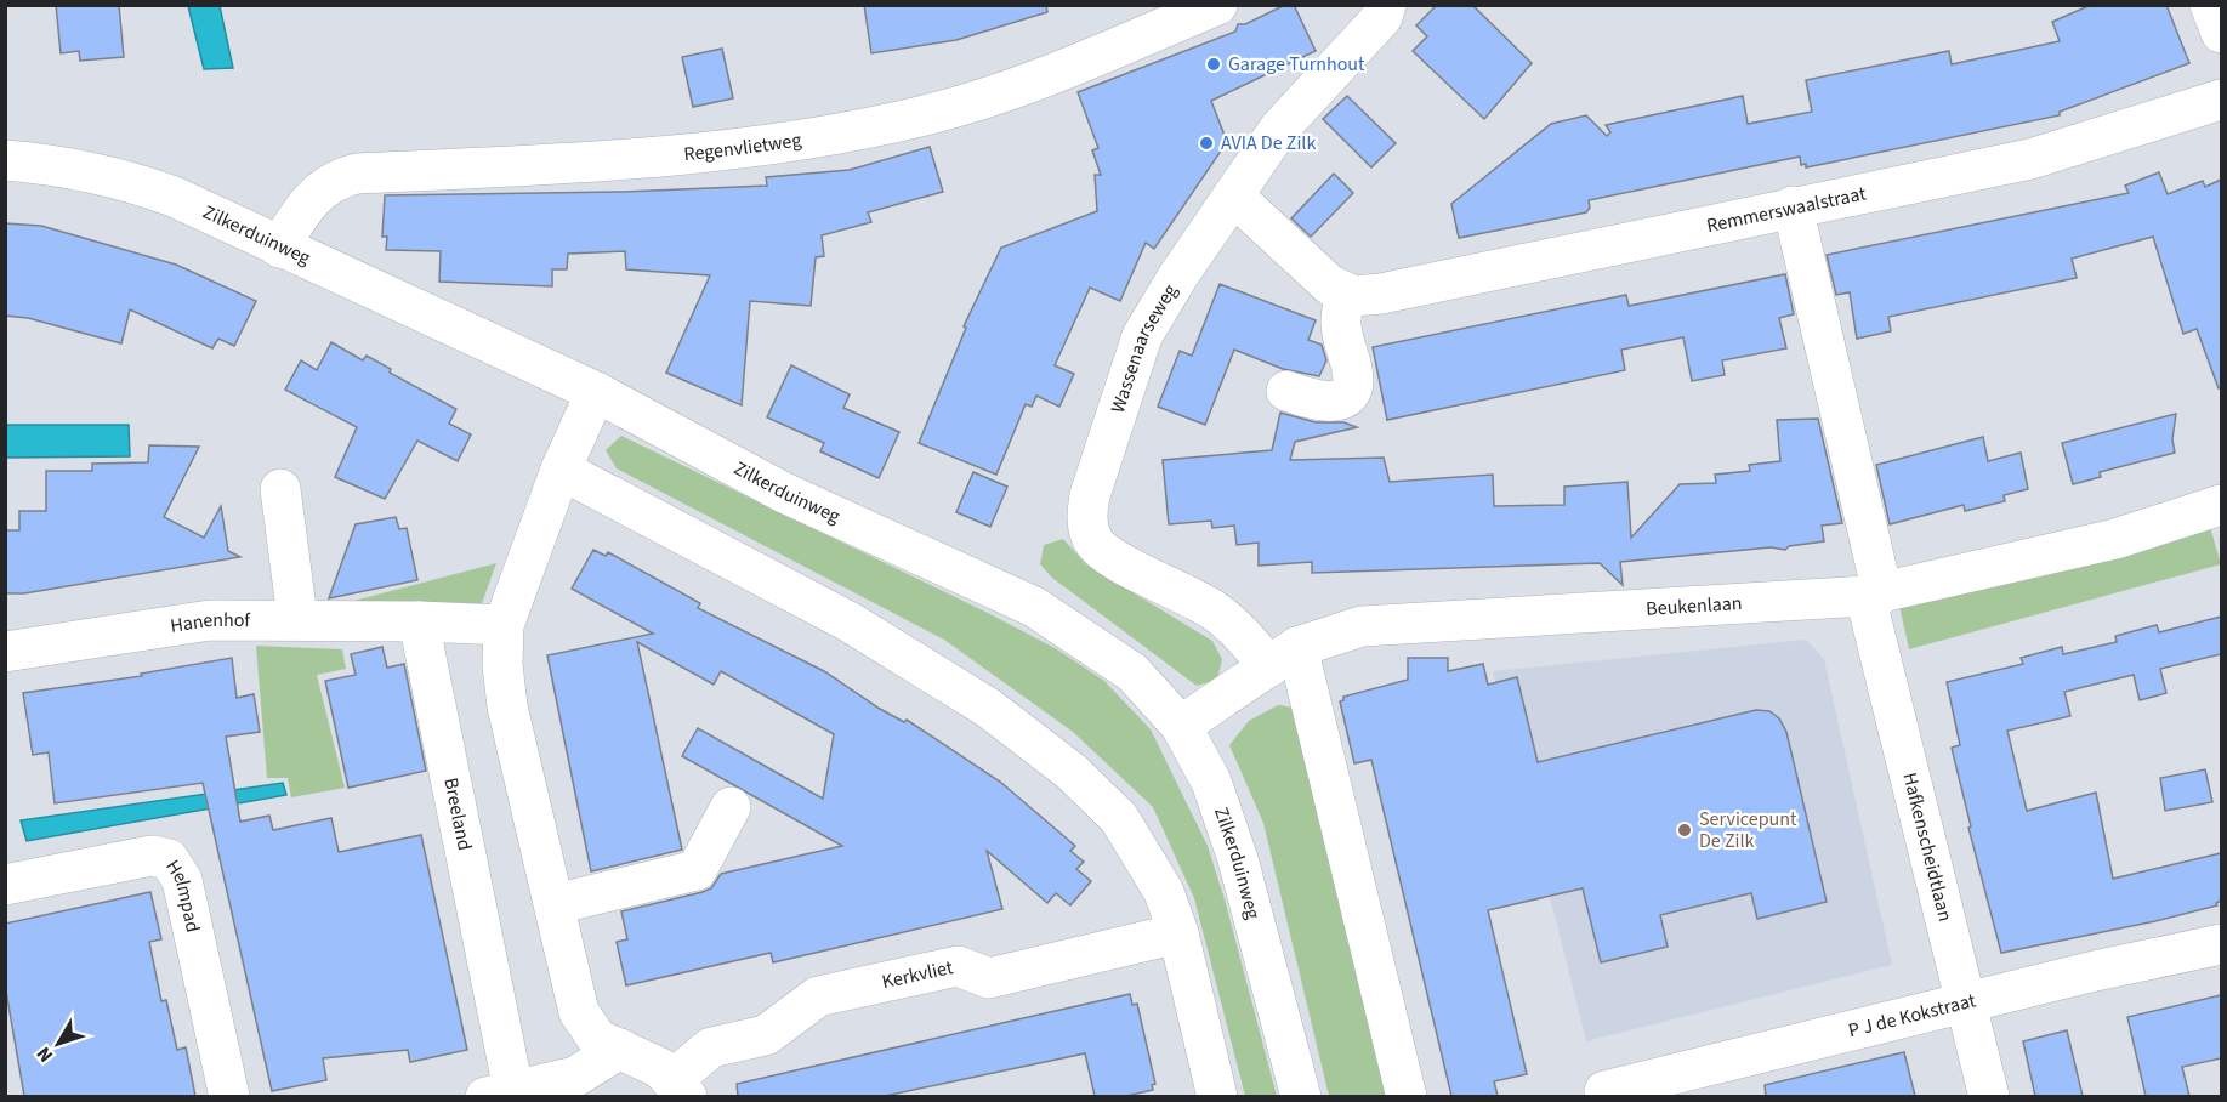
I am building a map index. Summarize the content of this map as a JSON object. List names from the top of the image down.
{
  "streets": {
    "street": [
      "Regenvlietweg",
      "Remmerswaalstraat",
      "Zilkerduinweg",
      "Wassenaarseweg",
      "Beukenlaan",
      "Hanenhof",
      "Breeland",
      "Hafkenscheidtlaan",
      "Helmpad",
      "Kerkvliet",
      "P J de Kokstraat"
    ]
  },
  "crossings": [
    ["Regenvlietweg", "Zilkerduinweg"],
    ["Remmerswaalstraat", "Hafkenscheidtlaan"],
    ["Zilkerduinweg", "Beukenlaan"],
    ["Wassenaarseweg", "Beukenlaan"],
    ["Beukenlaan", "Hafkenscheidtlaan"],
    ["Hanenhof", "Breeland"],
    ["Hafkenscheidtlaan", "P J de Kokstraat"]
  ],
  "places": ["Garage Turnhout", "AVIA De Zilk", "Servicepunt De Zilk"],
  "north": "bottom left"
}
